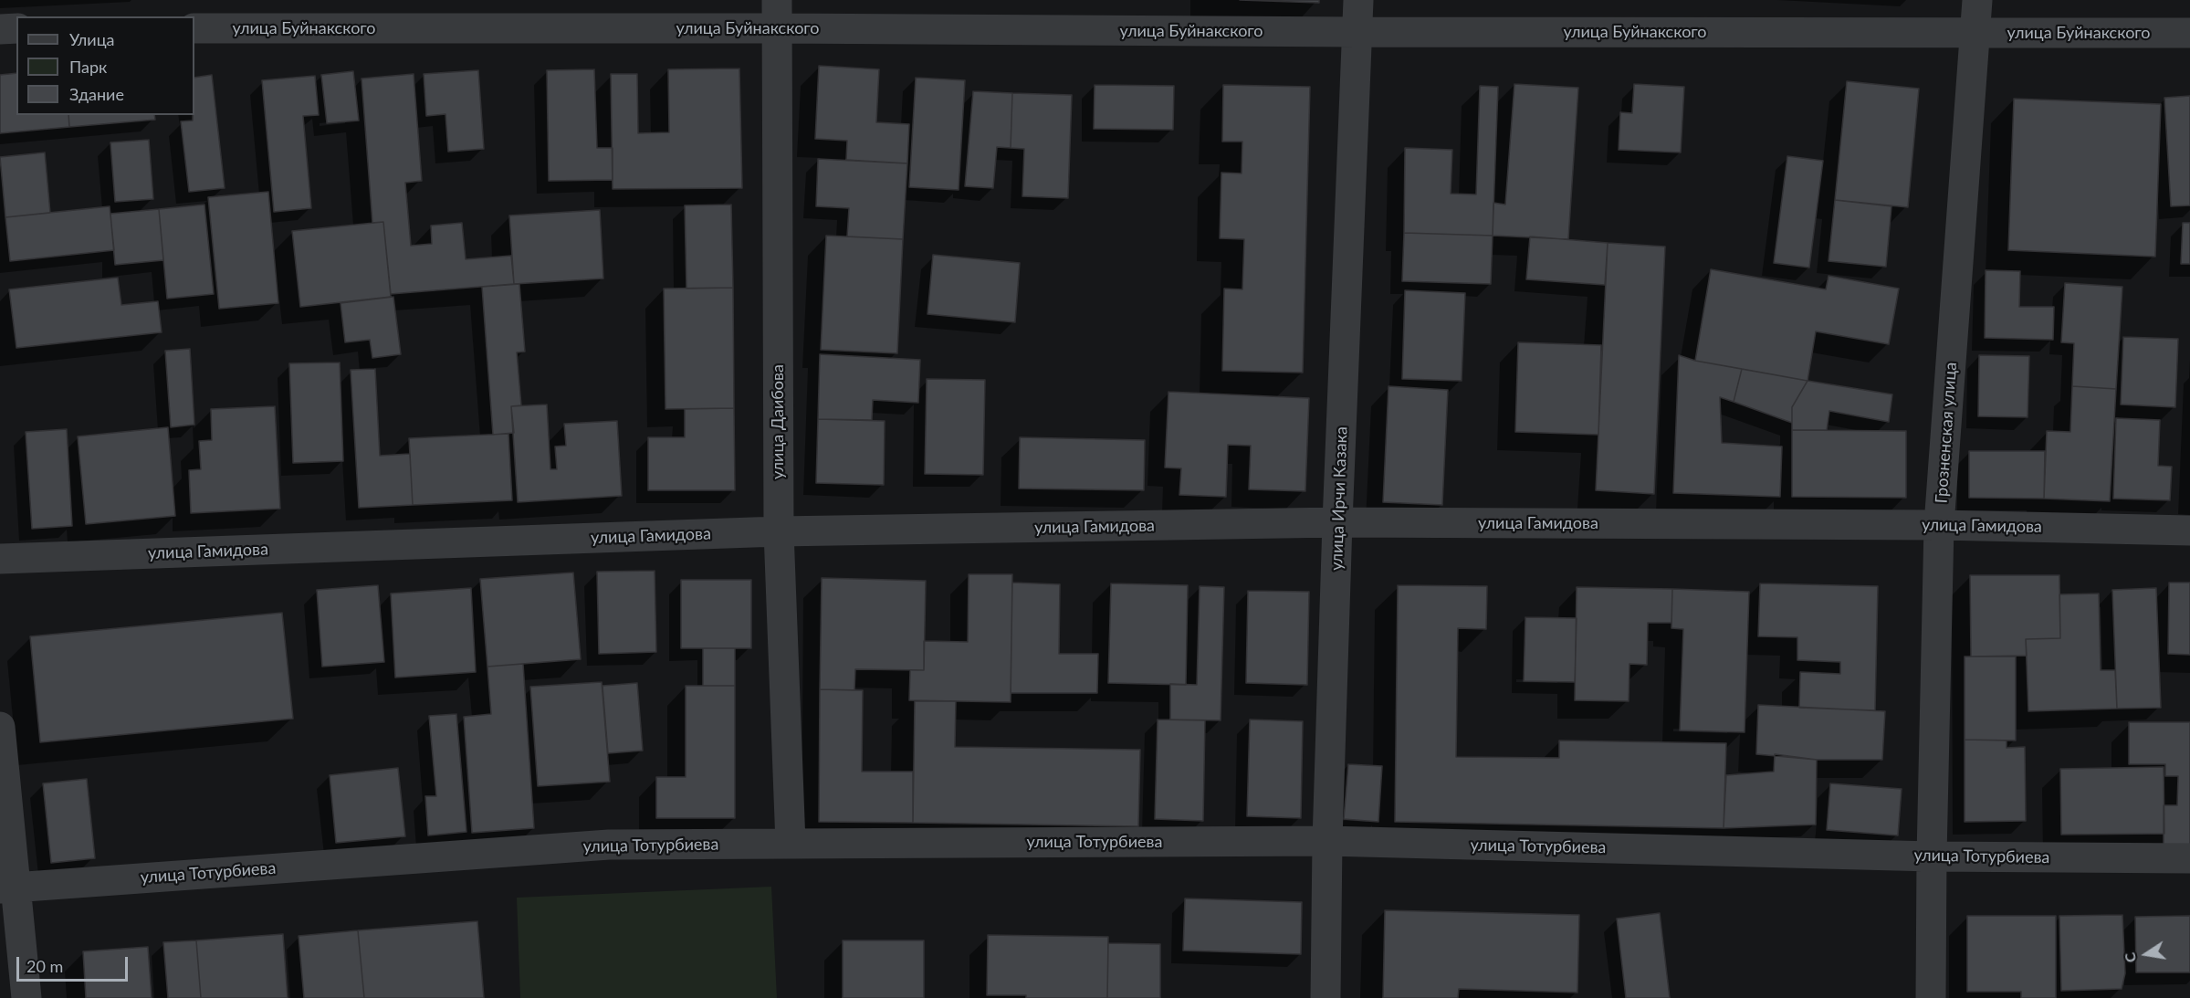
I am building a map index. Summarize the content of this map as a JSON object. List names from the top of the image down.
{
  "streets": {
    "street": [
      "улица Буйнакского",
      "улица Даибова",
      "Грозненская улица",
      "улица Ирчи Казака",
      "улица Гамидова",
      "улица Тотурбиева"
    ]
  },
  "crossings": [
    ["улица Буйнакского", "улица Даибова"],
    ["улица Буйнакского", "Грозненская улица"],
    ["улица Буйнакского", "улица Ирчи Казака"],
    ["улица Даибова", "улица Гамидова"],
    ["улица Даибова", "улица Тотурбиева"],
    ["Грозненская улица", "улица Гамидова"],
    ["Грозненская улица", "улица Тотурбиева"],
    ["улица Ирчи Казака", "улица Гамидова"],
    ["улица Ирчи Казака", "улица Тотурбиева"]
  ],
  "legend": ["Улица", "Парк", "Здание"],
  "scale_bar": "20 m",
  "north": "left"
}
